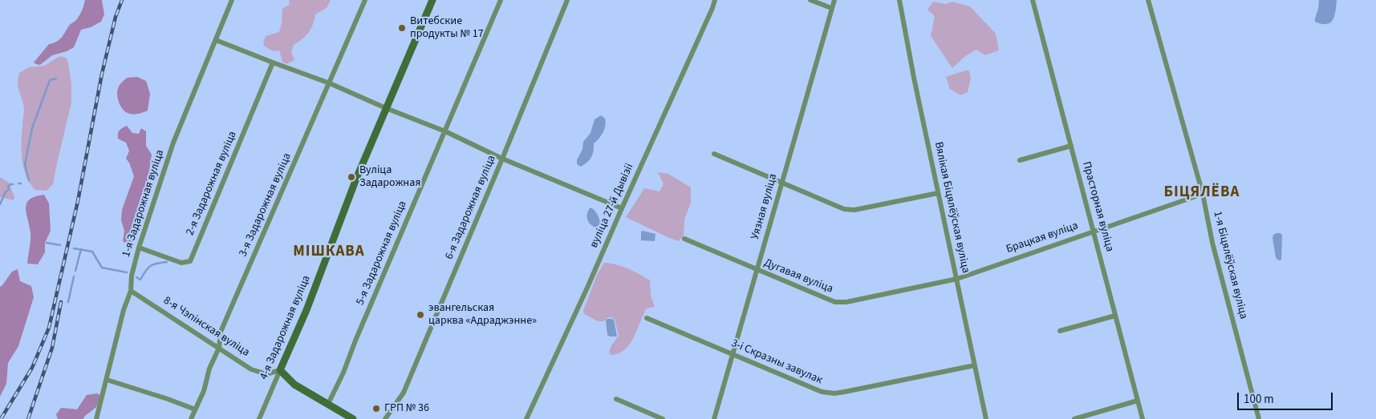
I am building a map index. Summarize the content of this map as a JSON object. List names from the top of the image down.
{
  "streets": {
    "main road": ["4-я Задарожная вуліца"],
    "street": [
      "2-я Задарожная вуліца",
      "1-я Задарожная вуліца",
      "3-я Задарожная вуліца",
      "вуліца 27-й Дывізіі",
      "Уязная вуліца",
      "Прасторная вуліца",
      "6-я Задарожная вуліца",
      "Вялікая Біцялёўская вуліца",
      "Брацкая вуліца",
      "5-я Задарожная вуліца",
      "1-я Біцялёўская вуліца",
      "Дугавая вуліца",
      "8-я Чэпінская вуліца",
      "3-і Скразны завулак"
    ]
  },
  "crossings": [
    ["2-я Задарожная вуліца", "1-я Задарожная вуліца"],
    ["1-я Задарожная вуліца", "8-я Чэпінская вуліца"],
    ["3-я Задарожная вуліца", "8-я Чэпінская вуліца"],
    ["Уязная вуліца", "Дугавая вуліца"],
    ["Уязная вуліца", "3-і Скразны завулак"],
    ["Прасторная вуліца", "Брацкая вуліца"],
    ["Вялікая Біцялёўская вуліца", "Брацкая вуліца"],
    ["Вялікая Біцялёўская вуліца", "Дугавая вуліца"],
    ["Вялікая Біцялёўская вуліца", "3-і Скразны завулак"],
    ["Брацкая вуліца", "1-я Біцялёўская вуліца"],
    ["Брацкая вуліца", "Дугавая вуліца"],
    ["8-я Чэпінская вуліца", "4-я Задарожная вуліца"]
  ],
  "districts": ["БІЦЯЛЁВА", "МІШКАВА"],
  "places": [
    "Витебские продукты № 17",
    "Вуліца Задарожная",
    "эвангельская царква «Адраджэнне»",
    "ГРП № 36"
  ],
  "scale_bar": "100 m"
}
